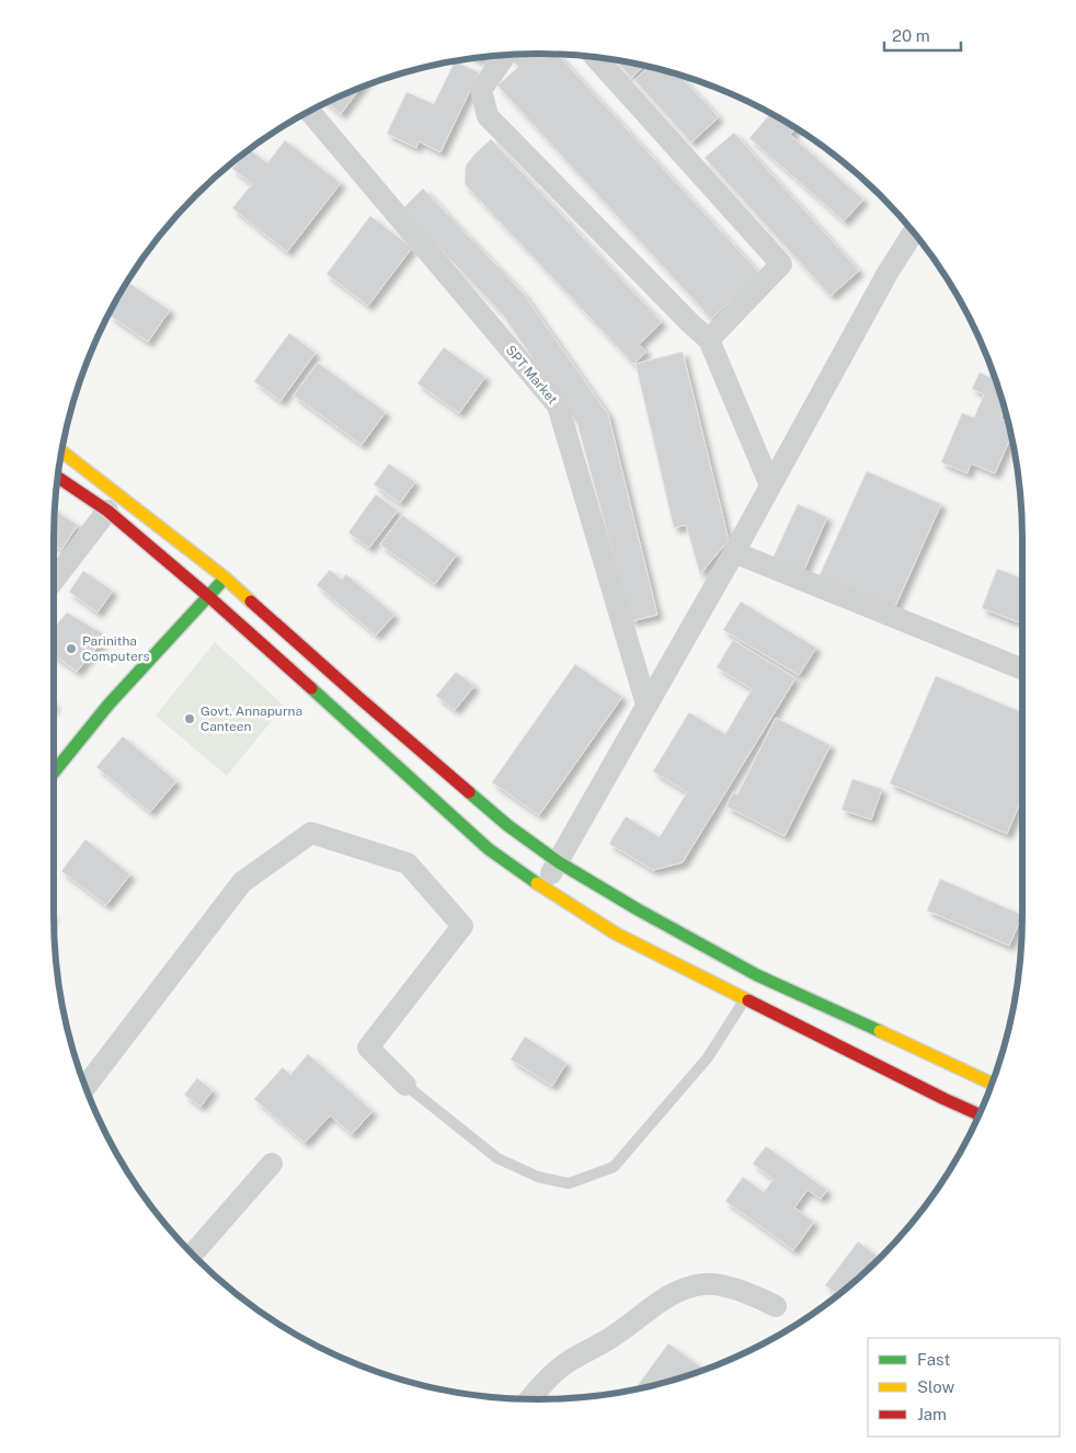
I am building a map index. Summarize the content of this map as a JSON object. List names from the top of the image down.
{
  "streets": {
    "street": ["SPT Market"]
  },
  "places": ["Parinitha Computers", "Govt. Annapurna Canteen"],
  "legend": ["Fast", "Slow", "Jam"],
  "scale_bar": "20 m"
}
